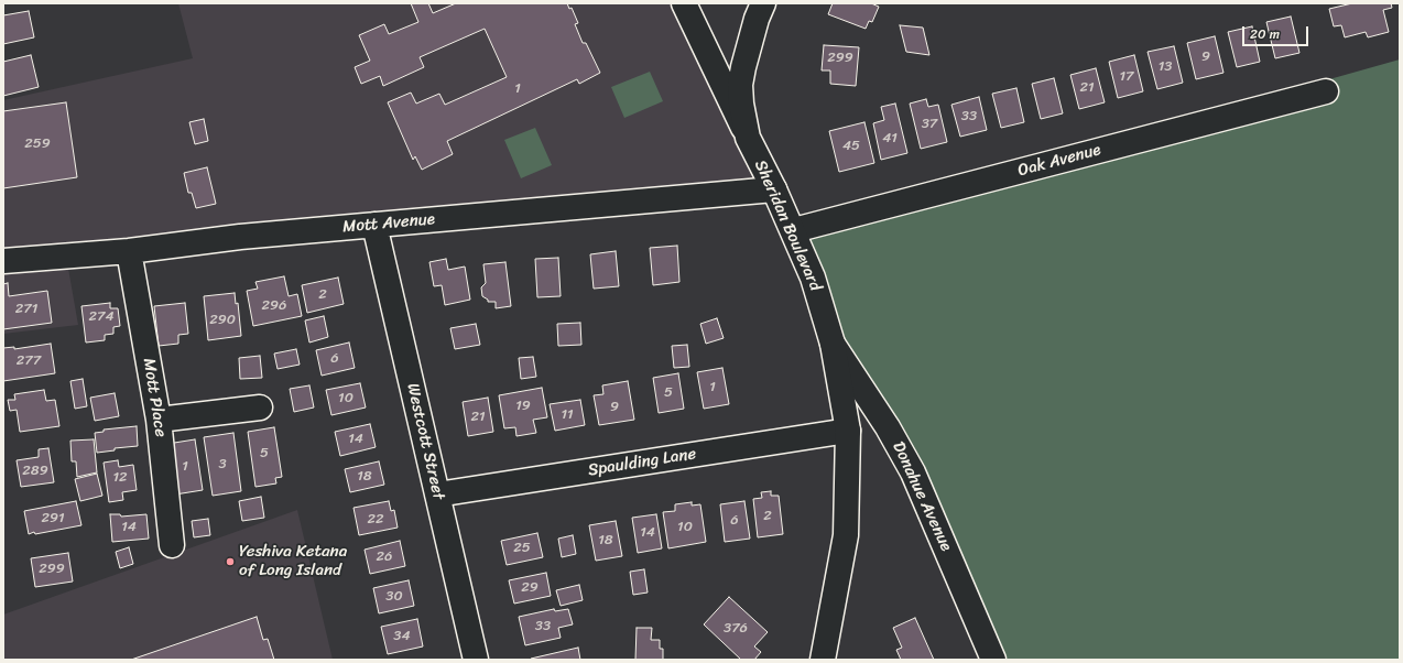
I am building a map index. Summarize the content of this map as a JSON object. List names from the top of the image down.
{
  "streets": {
    "street": [
      "Oak Avenue",
      "Mott Avenue",
      "Sheridan Boulevard",
      "Mott Place",
      "Westcott Street",
      "Spaulding Lane",
      "Donahue Avenue"
    ]
  },
  "crossings": [
    ["Oak Avenue", "Sheridan Boulevard"],
    ["Mott Avenue", "Sheridan Boulevard"],
    ["Mott Avenue", "Mott Place"],
    ["Mott Avenue", "Westcott Street"],
    ["Sheridan Boulevard", "Spaulding Lane"],
    ["Sheridan Boulevard", "Donahue Avenue"],
    ["Westcott Street", "Spaulding Lane"]
  ],
  "places": ["Yeshiva Ketana of Long Island"],
  "house_numbers": [
    "9",
    "299",
    "13",
    "17",
    "21",
    "1",
    "33",
    "37",
    "41",
    "259",
    "45",
    "2",
    "296",
    "271",
    "274",
    "290",
    "6",
    "277",
    "1",
    "5",
    "10",
    "19",
    "9",
    "11",
    "21",
    "14",
    "5",
    "3",
    "1",
    "289",
    "18",
    "12",
    "2",
    "291",
    "22",
    "6",
    "14",
    "10",
    "14",
    "18",
    "25",
    "26",
    "299",
    "29",
    "30",
    "33",
    "376",
    "34"
  ],
  "scale_bar": "20 m"
}
